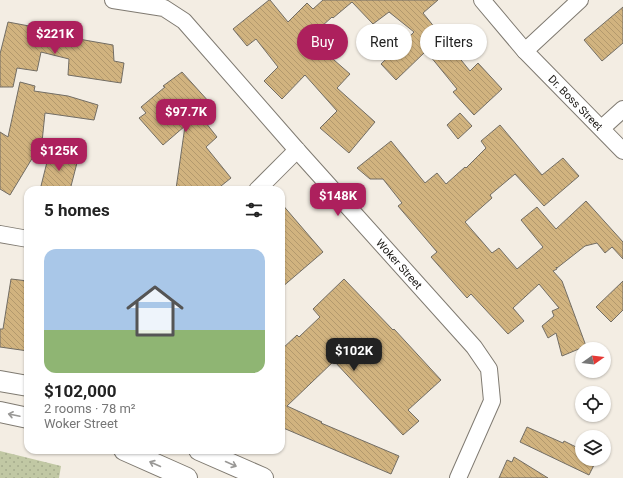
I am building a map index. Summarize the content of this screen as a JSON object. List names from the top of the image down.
{
  "streets": {
    "street": ["Dr. Boss Street", "Woker Street"]
  },
  "north": "right",
  "page": {
    "price": [
      "$221K",
      "$97.7K",
      "$125K",
      "$148K",
      "$102K"
    ],
    "chip": ["Buy", "Rent", "Filters"],
    "heading": "5 homes",
    "list": [
      {
        "name": "$102,000",
        "note": "2 rooms · 78 m² · Woker Street"
      }
    ]
  }
}
